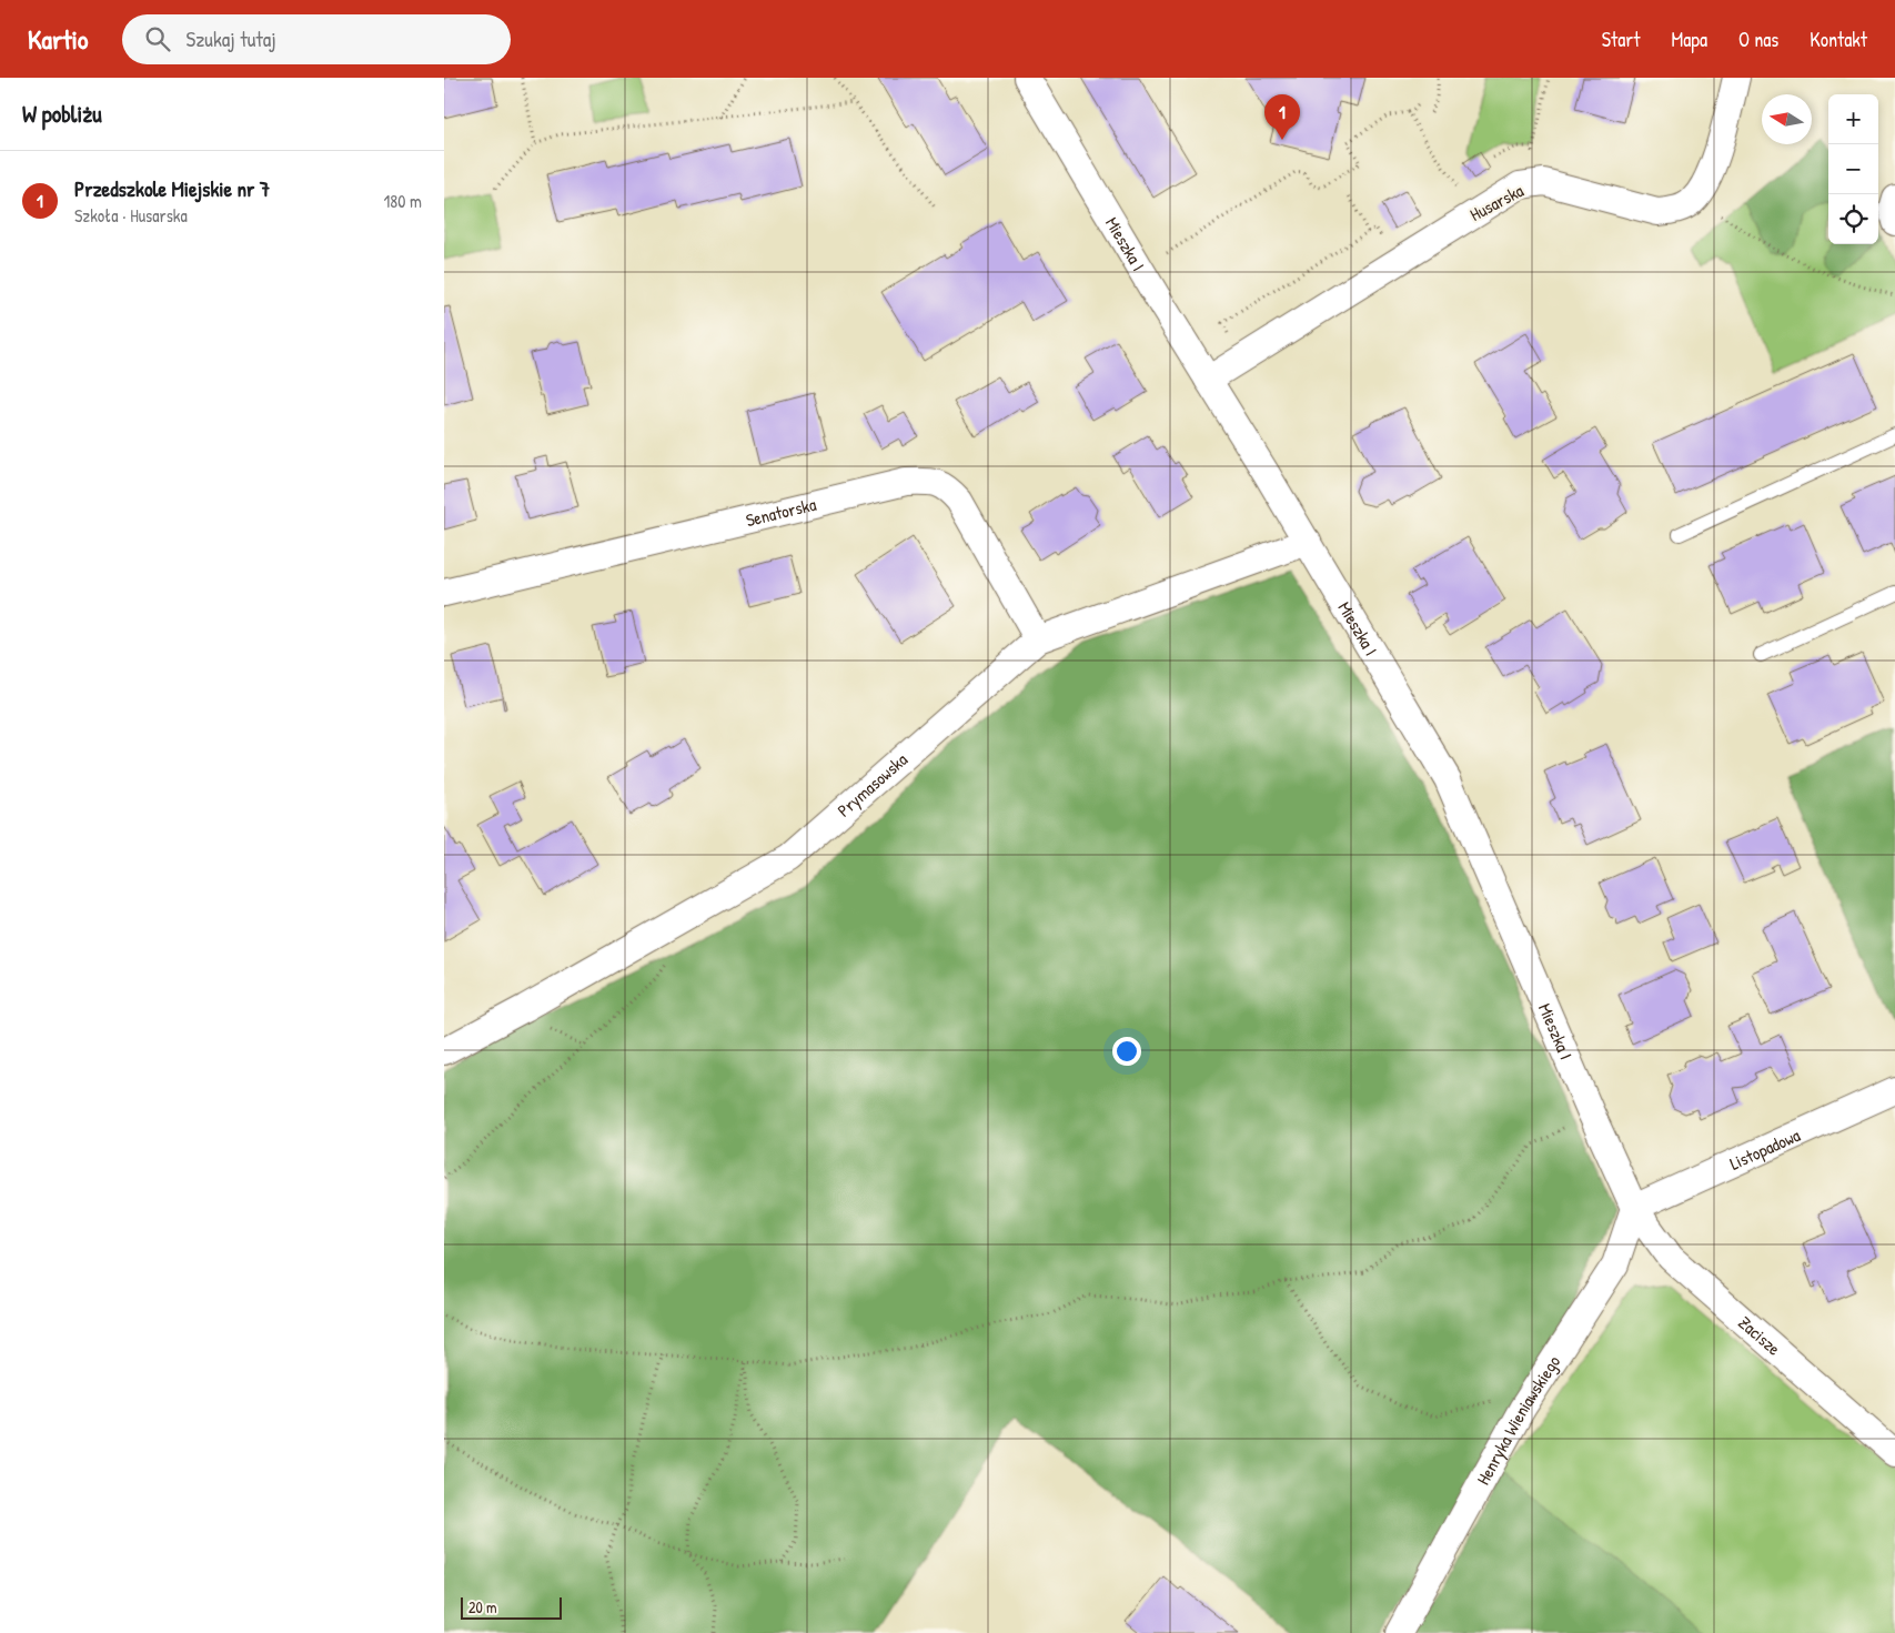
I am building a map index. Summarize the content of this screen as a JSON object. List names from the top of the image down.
{
  "streets": {
    "street": [
      "Husarska",
      "Mieszka I",
      "Senatorska",
      "Prymasowska",
      "Listopadowa",
      "Zacisze",
      "Henryka Wieniawskiego"
    ]
  },
  "crossings": [
    ["Husarska", "Mieszka I"],
    ["Mieszka I", "Prymasowska"],
    ["Mieszka I", "Listopadowa"],
    ["Mieszka I", "Zacisze"],
    ["Mieszka I", "Henryka Wieniawskiego"],
    ["Senatorska", "Prymasowska"],
    ["Listopadowa", "Zacisze"],
    ["Listopadowa", "Henryka Wieniawskiego"],
    ["Zacisze", "Henryka Wieniawskiego"]
  ],
  "scale_bar": "20 m",
  "north": "left",
  "page": {
    "header": "Kartio",
    "search": "Szukaj tutaj",
    "nav": [
      "Start",
      "Mapa",
      "O nas",
      "Kontakt"
    ],
    "heading": "W pobliżu",
    "map_buttons": ["+", "−"],
    "pins": "1",
    "list": [
      {
        "mark": "1",
        "name": "Przedszkole Miejskie nr 7",
        "note": "Szkoła · Husarska",
        "value": "180 m"
      }
    ],
    "scale": "20 m"
  }
}
